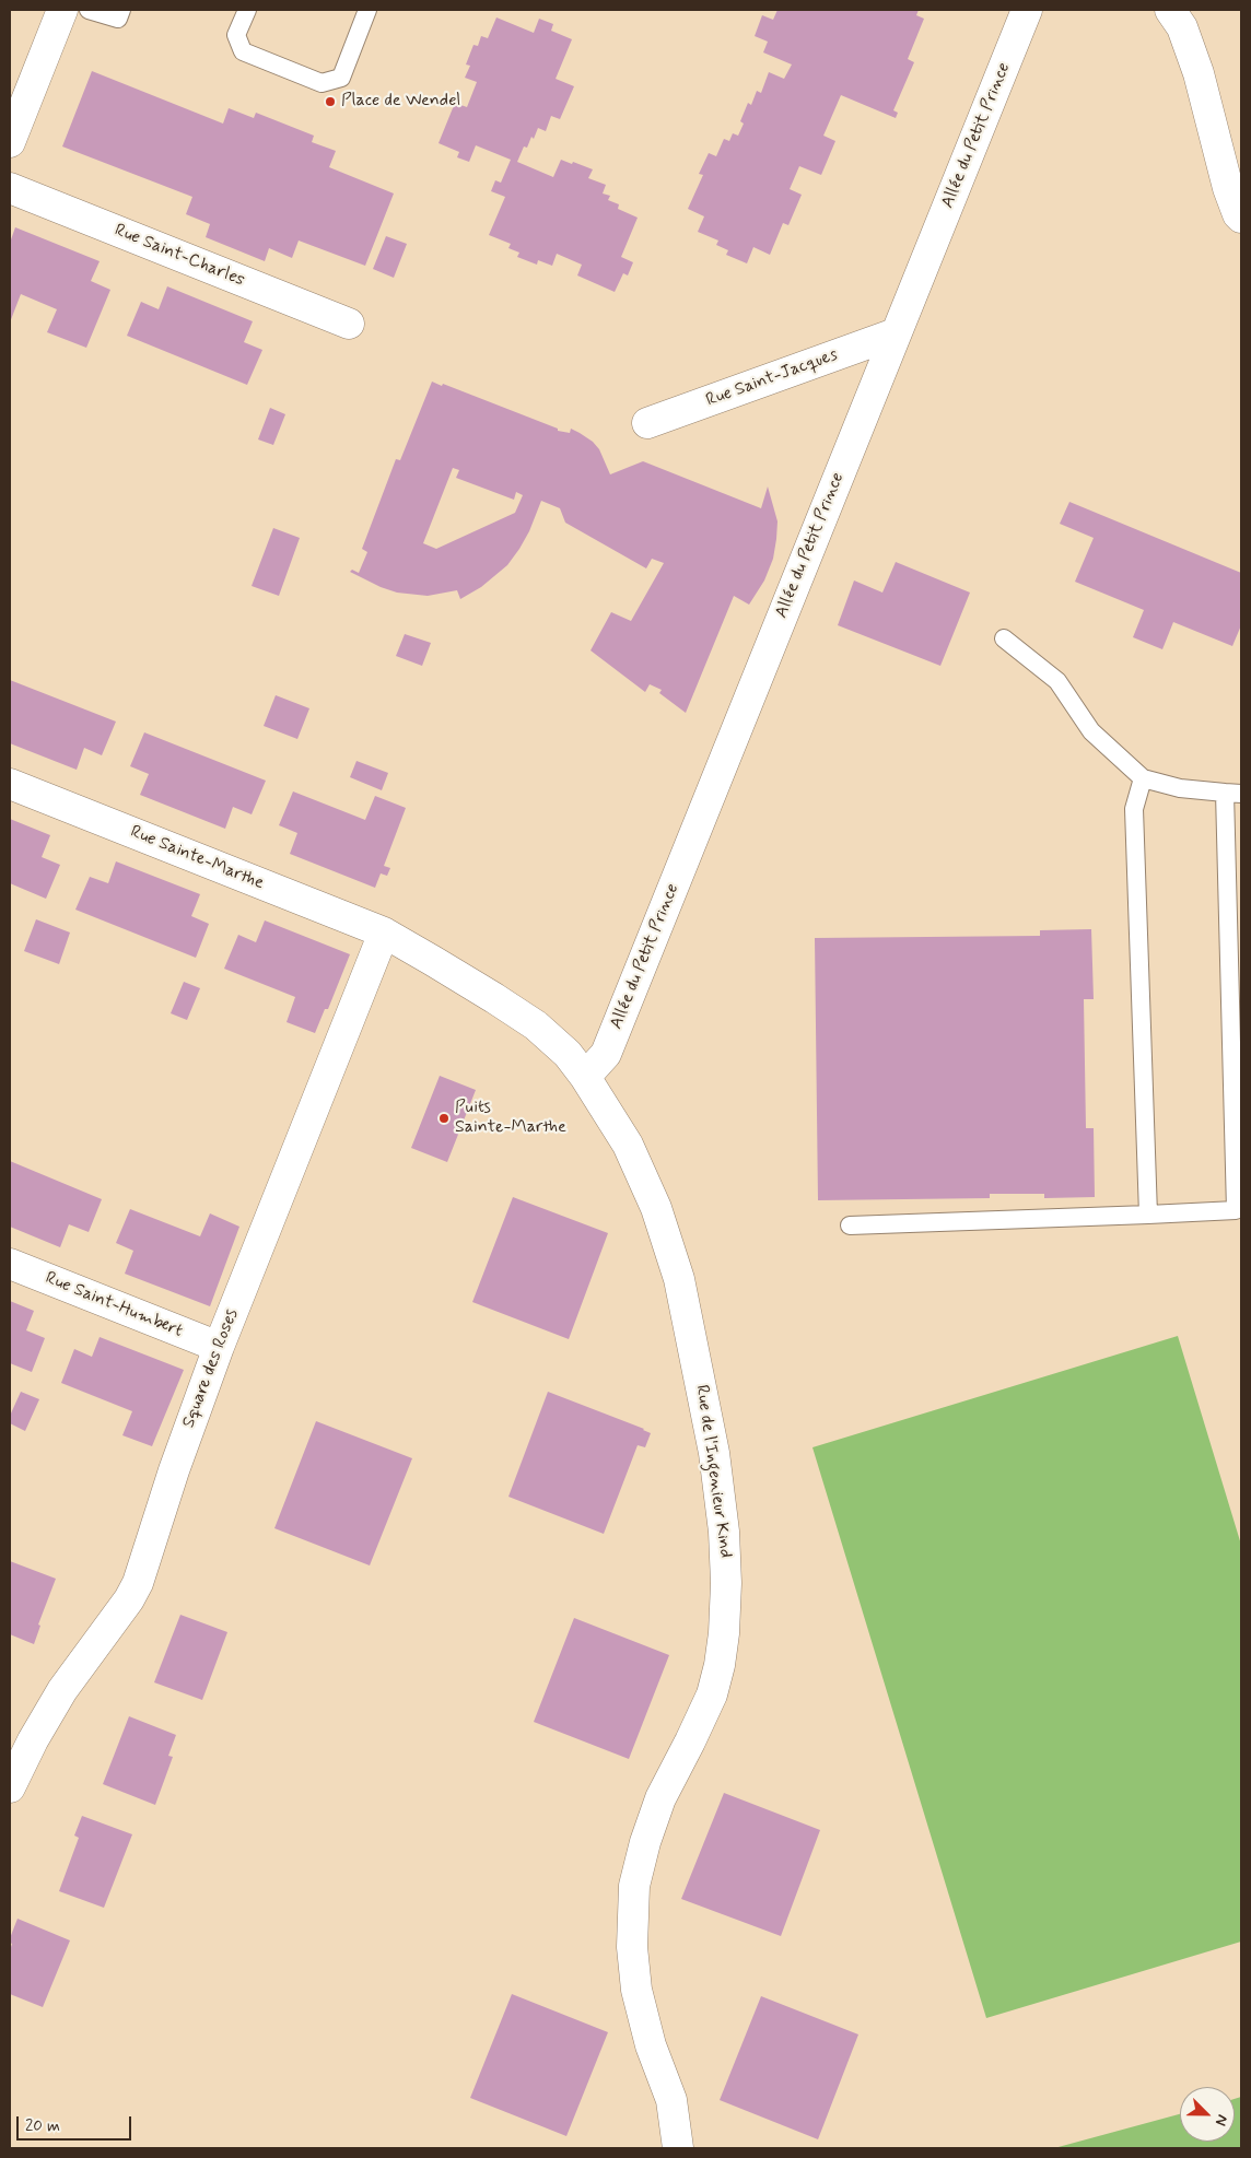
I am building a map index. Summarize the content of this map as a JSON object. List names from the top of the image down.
{
  "streets": {
    "street": [
      "Allée du Petit Prince",
      "Rue Saint-Charles",
      "Rue Saint-Jacques",
      "Rue Sainte-Marthe",
      "Rue Saint-Humbert",
      "Square des Roses",
      "Rue de l'Ingenieur Kind"
    ]
  },
  "crossings": [
    ["Allée du Petit Prince", "Rue Saint-Jacques"],
    ["Allée du Petit Prince", "Rue de l'Ingenieur Kind"],
    ["Rue Sainte-Marthe", "Square des Roses"],
    ["Rue Sainte-Marthe", "Rue de l'Ingenieur Kind"],
    ["Rue Saint-Humbert", "Square des Roses"],
    ["Square des Roses", "Rue de l'Ingenieur Kind"]
  ],
  "places": ["Place de Wendel", "Puits Sainte-Marthe"],
  "scale_bar": "20 m",
  "north": "bottom right"
}
